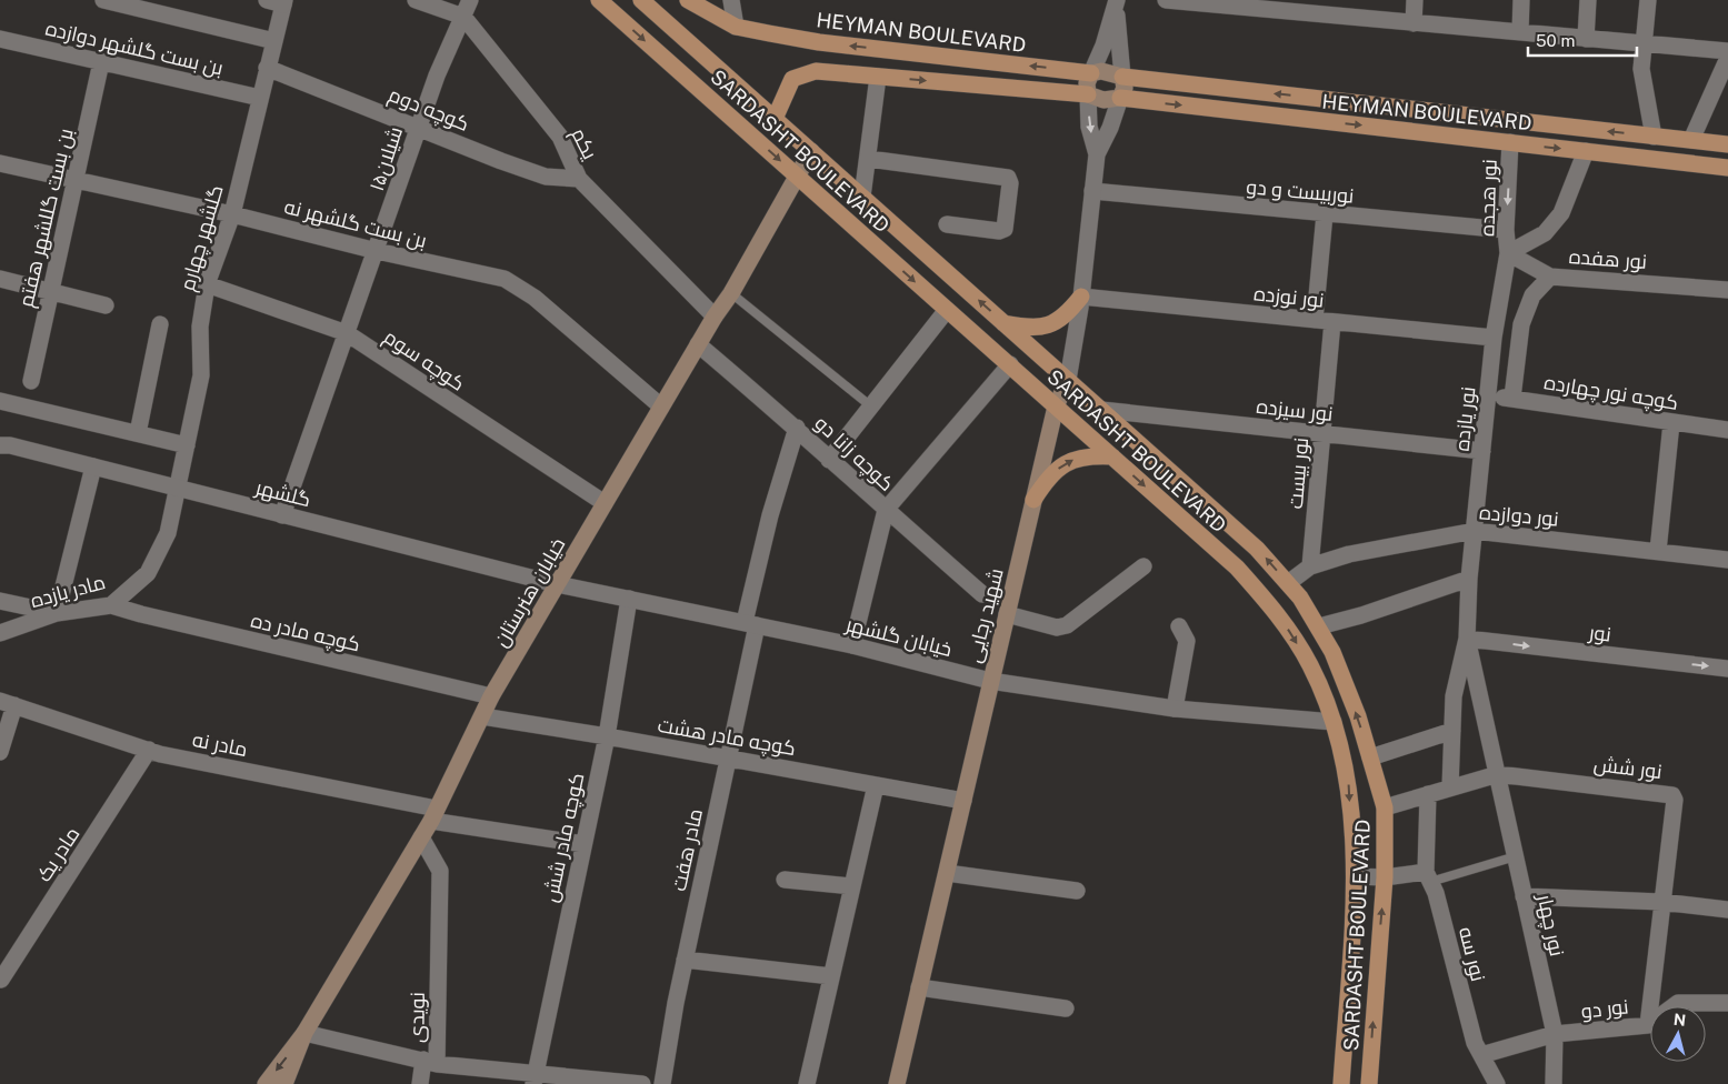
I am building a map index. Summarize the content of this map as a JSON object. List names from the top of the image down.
{
  "streets": {
    "main road": [
      "HEYMAN BOULEVARD",
      "SARDASHT BOULEVARD",
      "خیابان هنرستان",
      "شهید رجایی"
    ],
    "street": [
      "بن بست گلشهر دوازده",
      "کوچه دوم",
      "یکم",
      "شیلان۱۵",
      "نوربیست و دو",
      "نور هجده",
      "بن بست گللشهر هفتم",
      "بن بست گلشهر نه",
      "گلشهر چهارم",
      "نور هفده",
      "نور نوزده",
      "کوچه سوم",
      "کوچه نور چهارده",
      "نور سیزده",
      "نور یازده",
      "کوچه زانا دو",
      "نور بیست",
      "گلشهر",
      "نور دوازده",
      "مادر یازده",
      "کوچه مادر ده",
      "نور",
      "خیابان گلشهر",
      "کوچه مادر هشت",
      "مادر نه",
      "نور شش",
      "کوچه مادر شش",
      "مادر هفت",
      "مادر یک",
      "نور چهار",
      "نور سه",
      "نور دو",
      "نویدی"
    ]
  },
  "crossings": [
    ["HEYMAN BOULEVARD", "نور هجده"],
    ["HEYMAN BOULEVARD", "شهید رجایی"],
    ["بن بست گلشهر دوازده", "بن بست گللشهر هفتم"],
    ["بن بست گلشهر دوازده", "گلشهر چهارم"],
    ["کوچه دوم", "یکم"],
    ["کوچه دوم", "شیلان۱۵"],
    ["کوچه دوم", "گلشهر چهارم"],
    ["یکم", "شیلان۱۵"],
    ["یکم", "خیابان هنرستان"],
    ["SARDASHT BOULEVARD", "نور سیزده"],
    ["SARDASHT BOULEVARD", "خیابان هنرستان"],
    ["SARDASHT BOULEVARD", "شهید رجایی"],
    ["SARDASHT BOULEVARD", "خیابان گلشهر"],
    ["SARDASHT BOULEVARD", "نور شش"],
    ["شیلان۱۵", "بن بست گلشهر نه"],
    ["شیلان۱۵", "کوچه سوم"],
    ["شیلان۱۵", "گلشهر"],
    ["نوربیست و دو", "نور هجده"],
    ["نوربیست و دو", "شهید رجایی"],
    ["نور هجده", "نور یازده"],
    ["بن بست گللشهر هفتم", "بن بست گلشهر نه"],
    ["بن بست گلشهر نه", "گلشهر چهارم"],
    ["بن بست گلشهر نه", "خیابان هنرستان"],
    ["گلشهر چهارم", "کوچه سوم"],
    ["گلشهر چهارم", "گلشهر"],
    ["گلشهر چهارم", "مادر یازده"],
    ["نور هفده", "کوچه نور چهارده"],
    ["نور نوزده", "نور یازده"],
    ["نور نوزده", "نور بیست"],
    ["نور نوزده", "شهید رجایی"],
    ["کوچه سوم", "خیابان هنرستان"],
    ["کوچه نور چهارده", "نور یازده"],
    ["نور سیزده", "نور یازده"],
    ["نور سیزده", "نور بیست"],
    ["نور یازده", "نور دوازده"],
    ["نور یازده", "نور"],
    ["نور یازده", "نور چهار"],
    ["کوچه زانا دو", "خیابان هنرستان"],
    ["کوچه زانا دو", "مادر هفت"],
    ["نور بیست", "نور دوازده"],
    ["گلشهر", "مادر یازده"],
    ["گلشهر", "خیابان هنرستان"],
    ["گلشهر", "خیابان گلشهر"],
    ["مادر یازده", "کوچه مادر ده"],
    ["خیابان هنرستان", "کوچه مادر ده"],
    ["خیابان هنرستان", "خیابان گلشهر"],
    ["خیابان هنرستان", "کوچه مادر هشت"],
    ["خیابان هنرستان", "مادر نه"],
    ["خیابان هنرستان", "نویدی"],
    ["شهید رجایی", "خیابان گلشهر"],
    ["شهید رجایی", "کوچه مادر هشت"],
    ["نور", "نور چهار"],
    ["خیابان گلشهر", "کوچه مادر شش"],
    ["خیابان گلشهر", "مادر هفت"],
    ["کوچه مادر هشت", "کوچه مادر شش"],
    ["کوچه مادر هشت", "مادر هفت"],
    ["مادر نه", "کوچه مادر شش"],
    ["مادر نه", "مادر یک"],
    ["نور شش", "نور چهار"],
    ["نور شش", "نور دو"],
    ["کوچه مادر شش", "نویدی"],
    ["نور چهار", "نور دو"],
    ["نور سه", "نور دو"]
  ],
  "one_way": ["نور هجده", "نور"],
  "scale_bar": "50 m",
  "north": "top"
}
